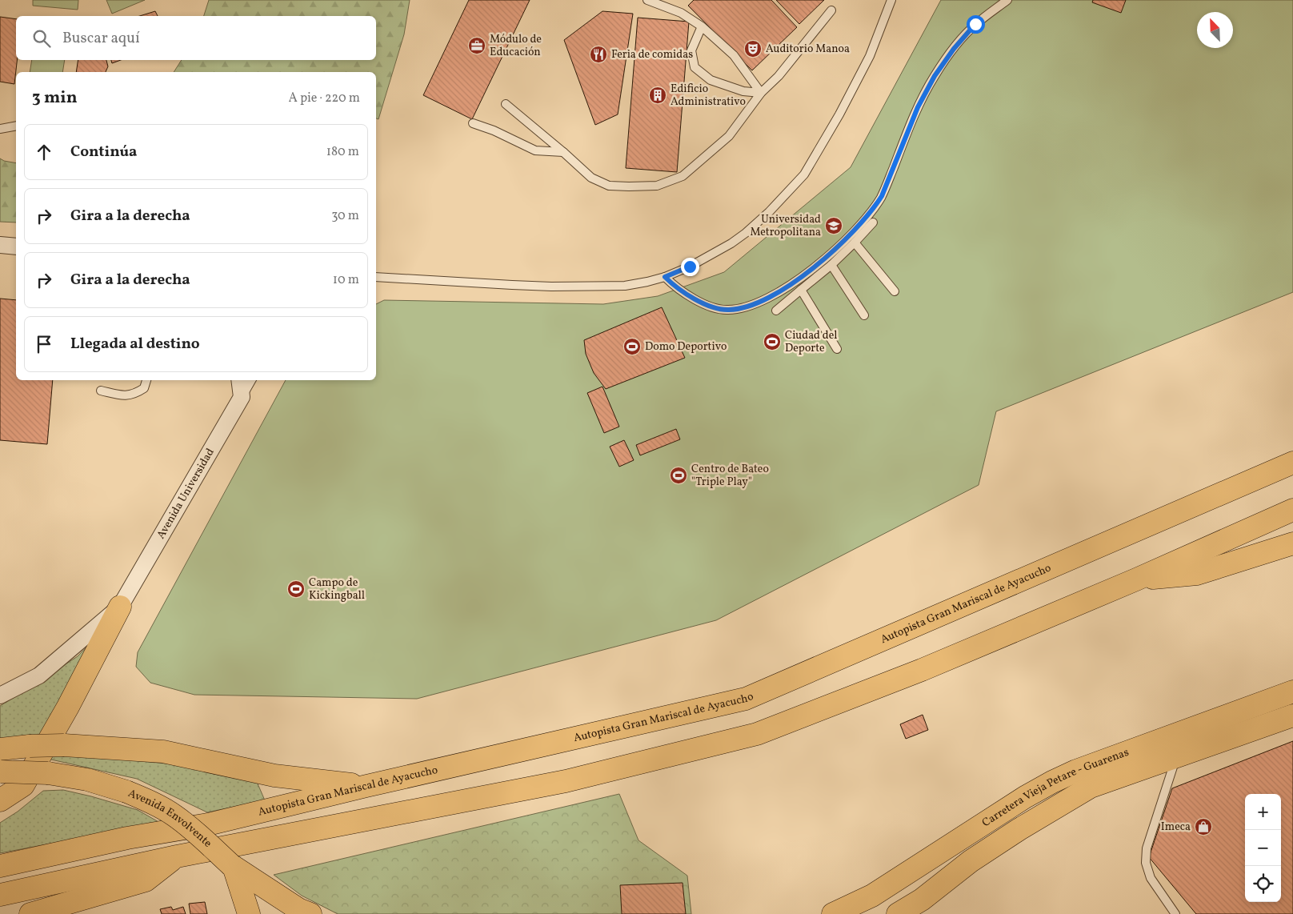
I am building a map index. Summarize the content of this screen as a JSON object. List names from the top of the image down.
{
  "streets": {
    "main road": ["Autopista Gran Mariscal de Ayacucho", "Carretera Vieja Petare - Guarenas", "Avenida Envolvente"],
    "street": ["Avenida Universidad"]
  },
  "places": {
    "office": ["Módulo de Educación"],
    "theatre": ["Auditorio Manoa"],
    "restaurant": ["Feria de comidas"],
    "building": ["Edificio Administrativo"],
    "school or university": ["Universidad Metropolitana"],
    "sports": [
      "Ciudad del Deporte",
      "Domo Deportivo",
      "Centro de Bateo \"Triple Play\"",
      "Campo de Kickingball"
    ],
    "shop": ["Imeca"]
  },
  "north": "top left",
  "page": {
    "search": "Buscar aquí",
    "heading": ["3 min", "A pie · 220 m"],
    "list": [
      ["Continúa", "180 m"],
      ["Gira a la derecha", "30 m"],
      ["Gira a la derecha", "10 m"],
      "Llegada al destino"
    ],
    "map_buttons": ["+", "−"]
  }
}
